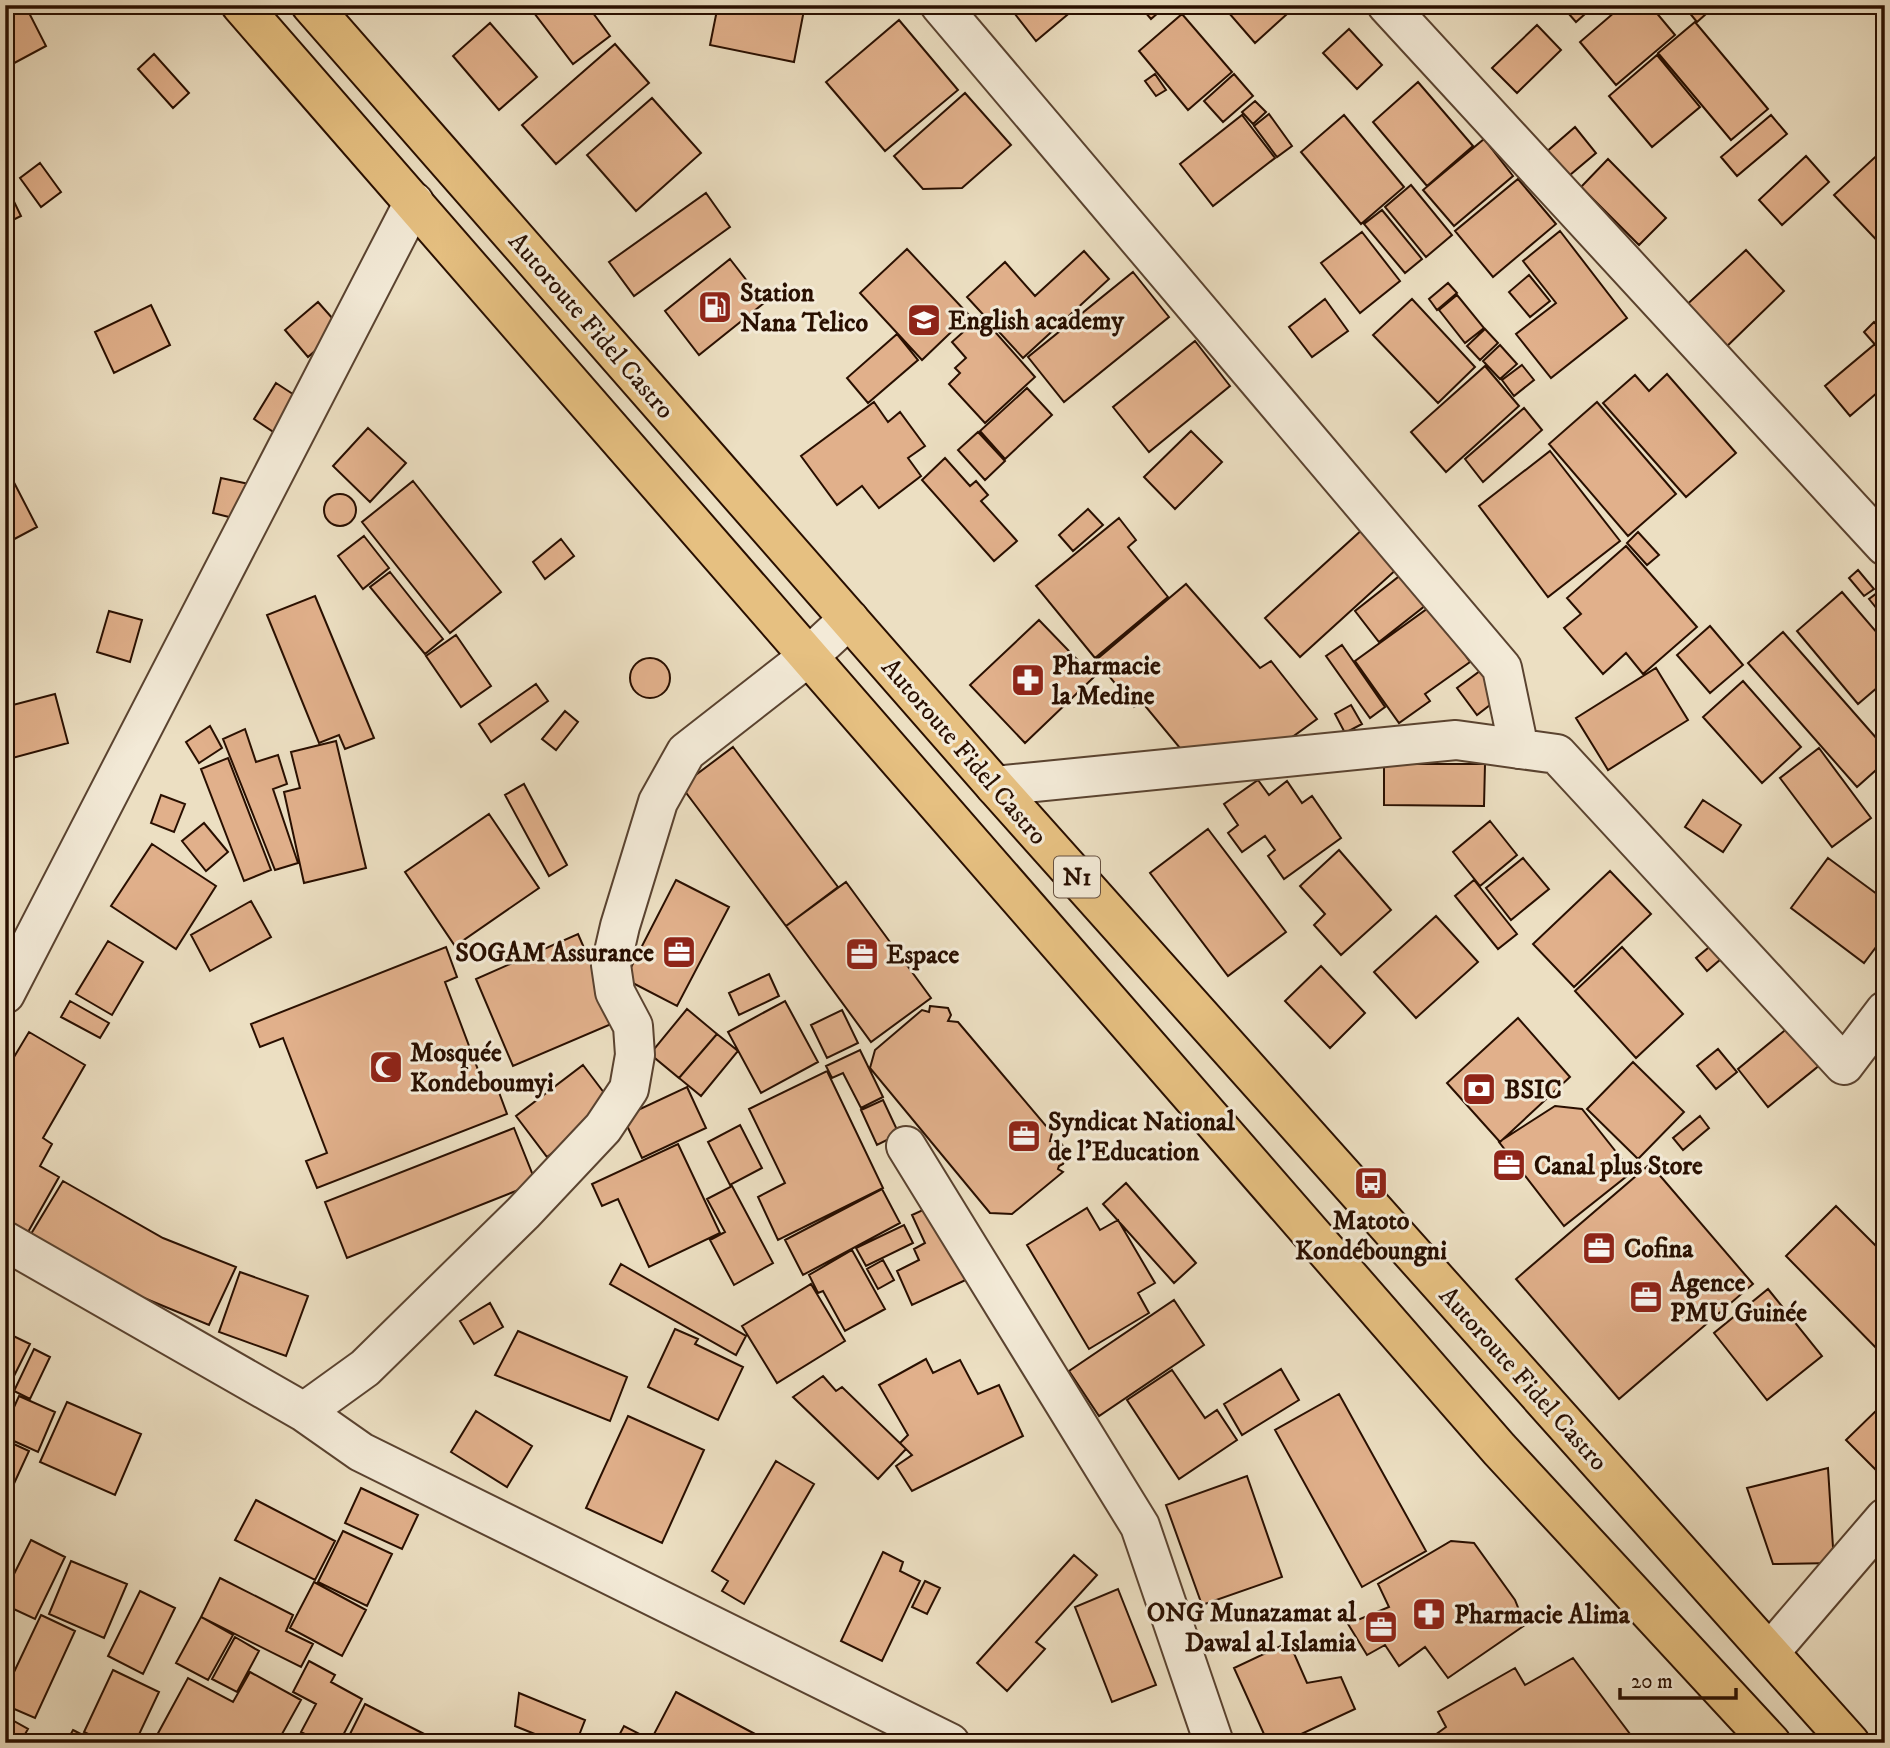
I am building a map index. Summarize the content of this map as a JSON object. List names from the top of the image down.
{
  "streets": {
    "highway": ["Autoroute Fidel Castro", "N1"]
  },
  "places": {
    "fuel station": ["Station Nana Telico"],
    "school or university": ["English academy"],
    "pharmacy": ["Pharmacie la Medine", "Pharmacie Alima"],
    "office": [
      "SOGAM Assurance",
      "Espace",
      "Syndicat National de l'Education",
      "Canal plus Store",
      "Cofina",
      "Agence PMU Guinée",
      "ONG Munazamat al Dawal al Islamia"
    ],
    "mosque": ["Mosquée Kondeboumyi"],
    "bank": ["BSIC"],
    "bus stop": ["Matoto Kondéboungni"]
  },
  "scale_bar": "20 m"
}
